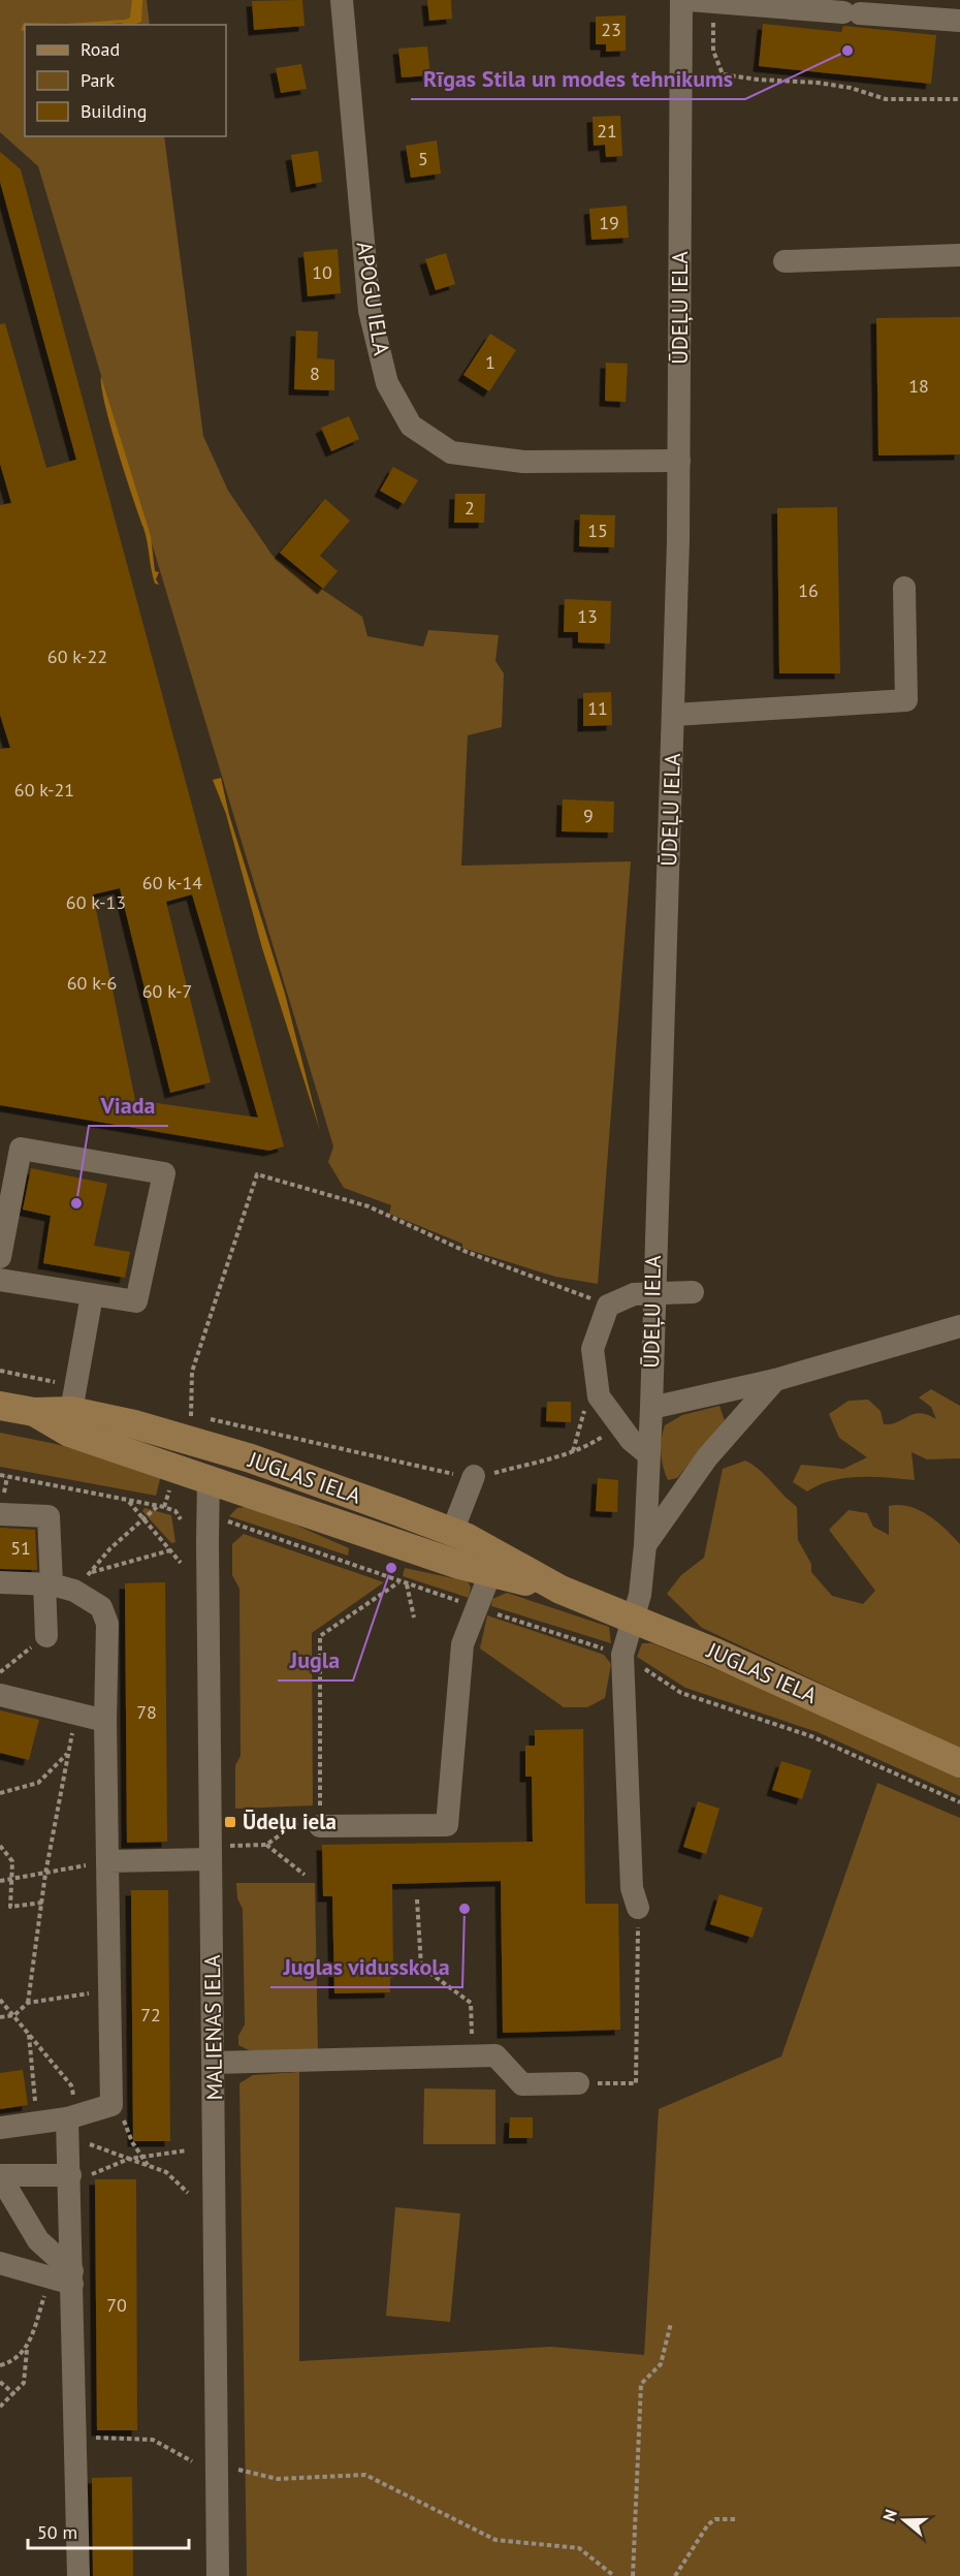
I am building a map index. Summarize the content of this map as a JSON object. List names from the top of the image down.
{
  "streets": {
    "main road": ["JUGLAS IELA"],
    "street": ["APOGU IELA", "ŪDEĻU IELA", "MALIENAS IELA"]
  },
  "crossings": [
    ["APOGU IELA", "ŪDEĻU IELA"],
    ["ŪDEĻU IELA", "JUGLAS IELA"],
    ["JUGLAS IELA", "MALIENAS IELA"]
  ],
  "places": {
    "other": [
      "Rīgas Stila un modes tehnikums",
      "Viada",
      "Jugla",
      "Juglas vidusskola"
    ],
    "transit": ["Ūdeļu iela"]
  },
  "house_numbers": [
    "23",
    "21",
    "5",
    "19",
    "10",
    "1",
    "8",
    "18",
    "2",
    "15",
    "16",
    "13",
    "60 k-22",
    "11",
    "60 k-21",
    "9",
    "60 k-14",
    "60 k-13",
    "60 k-6",
    "60 k-7",
    "51",
    "78",
    "72",
    "70"
  ],
  "legend": ["Road", "Park", "Building"],
  "scale_bar": "50 m",
  "north": "left"
}
